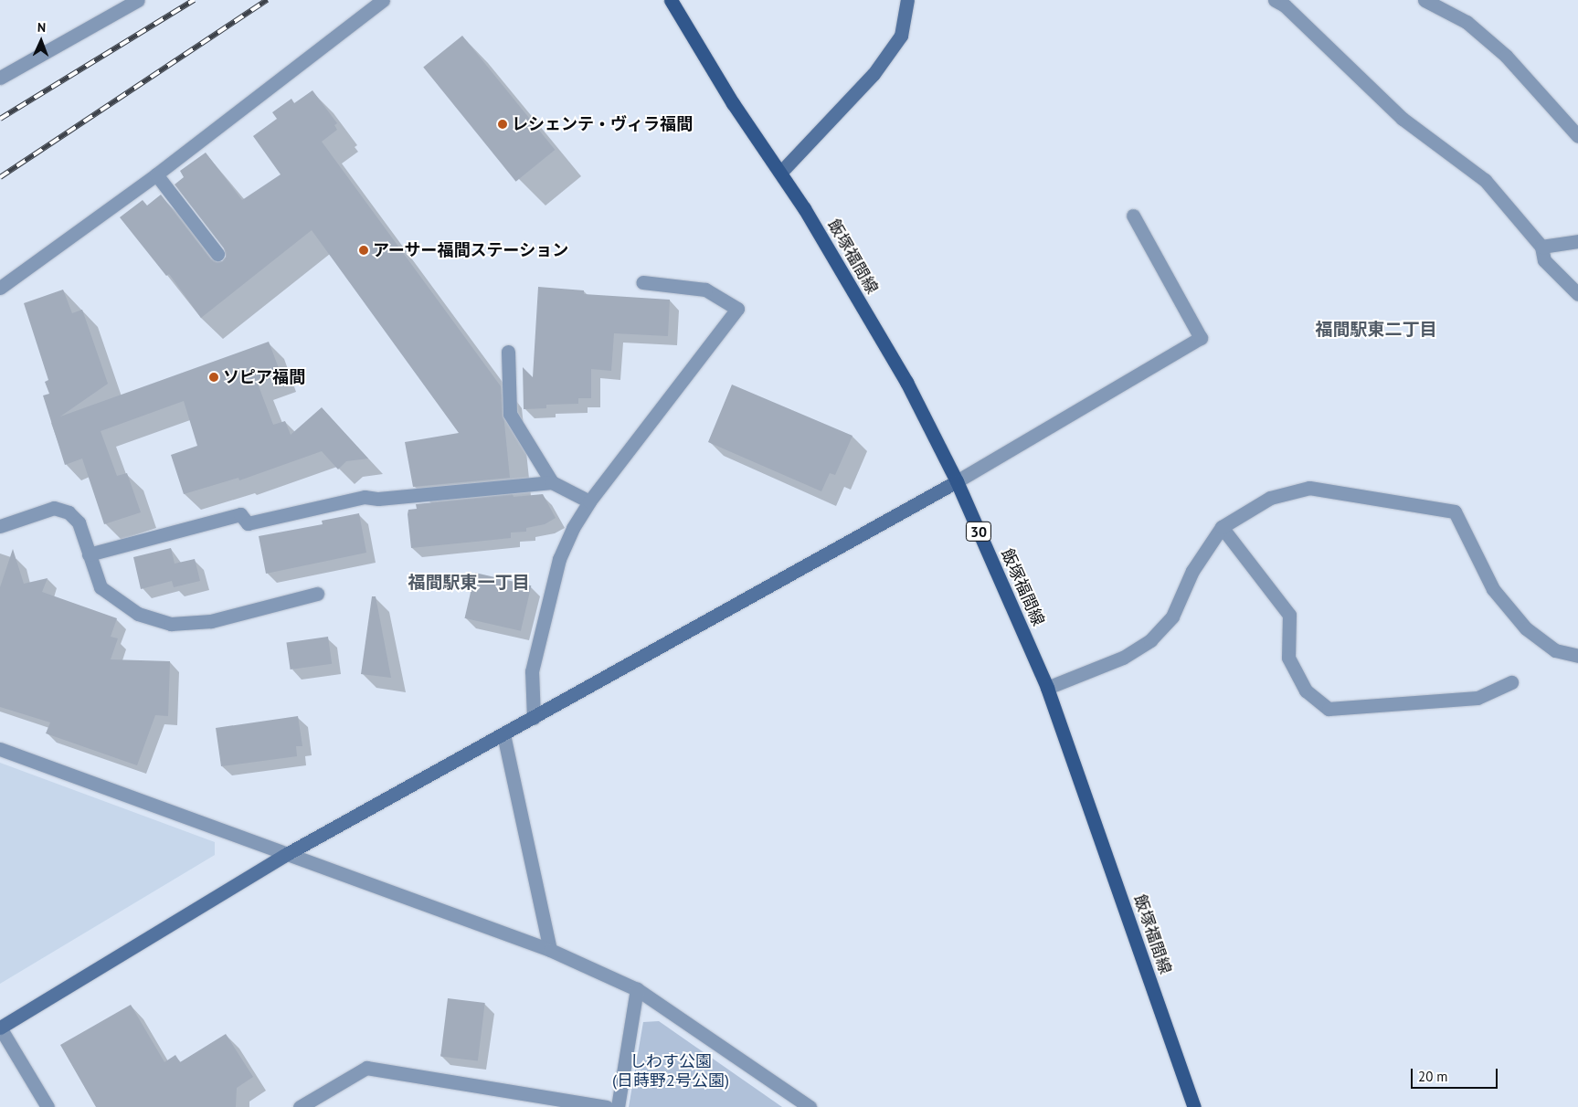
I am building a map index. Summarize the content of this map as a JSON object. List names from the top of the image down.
{
  "streets": {
    "main road": ["飯塚福間線", "30"]
  },
  "districts": ["福間駅東二丁目", "福間駅東一丁目"],
  "parks": ["しわす公園 (日蒔野2号公園)"],
  "places": ["レシェンテ・ヴィラ福間", "アーサー福間ステーション", "ソピア福間"],
  "scale_bar": "20 m",
  "north": "top"
}
